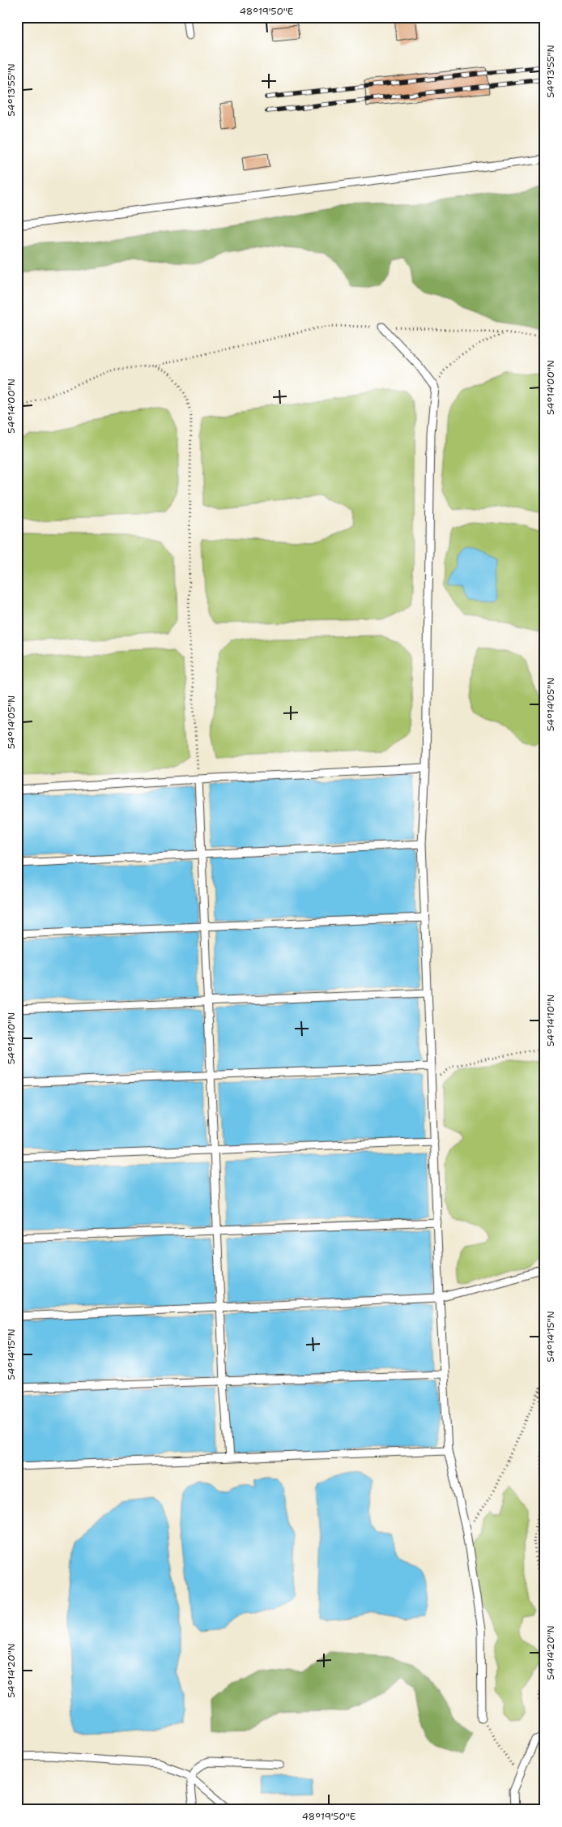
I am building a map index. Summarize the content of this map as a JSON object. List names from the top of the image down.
{
  "coordinates": [
    "48°19'50\"E",
    "54°13'55\"N",
    "54°14'00\"N",
    "54°14'05\"N",
    "54°14'10\"N",
    "54°14'15\"N",
    "54°14'20\"N"
  ]
}
